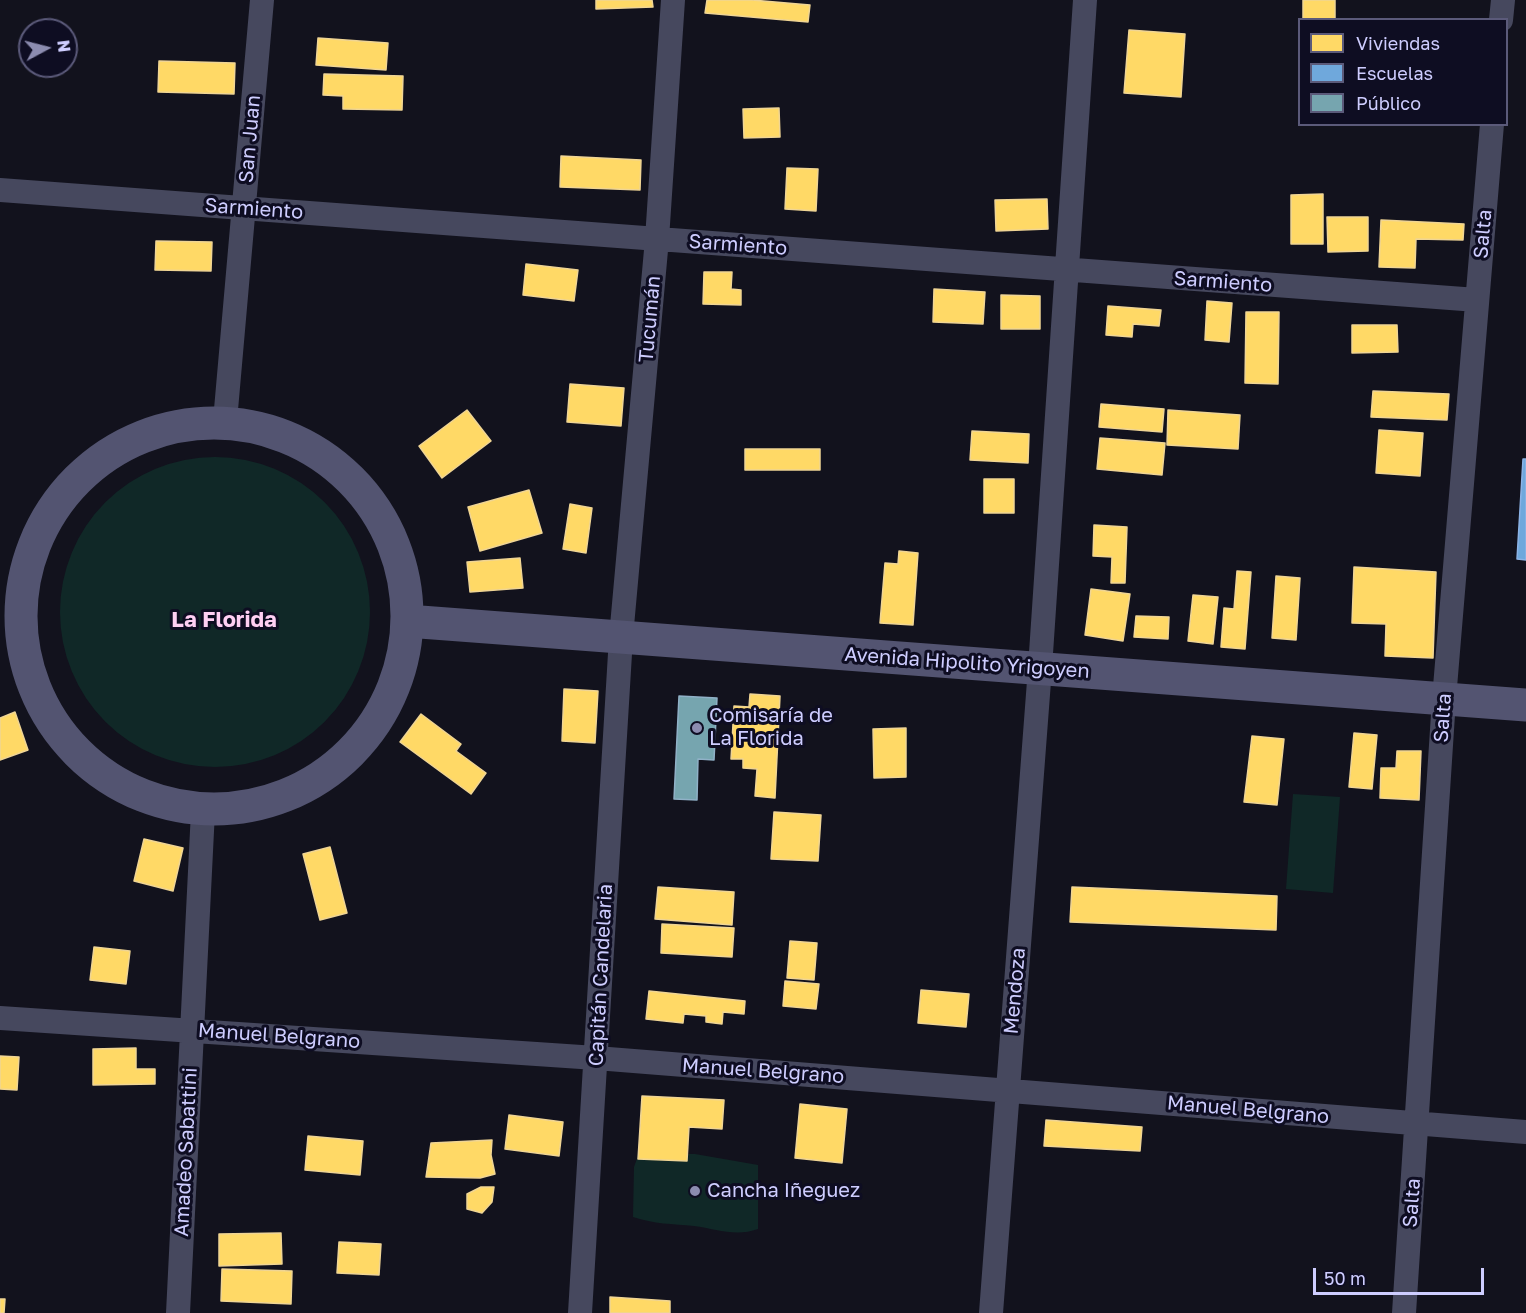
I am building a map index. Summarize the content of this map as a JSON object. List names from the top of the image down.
{
  "streets": {
    "street": [
      "San Juan",
      "Sarmiento",
      "Salta",
      "Tucumán",
      "Avenida Hipolito Yrigoyen",
      "Capitán Candelaria",
      "Mendoza",
      "Manuel Belgrano",
      "Amadeo Sabattini"
    ]
  },
  "crossings": [
    ["San Juan", "Sarmiento"],
    ["Sarmiento", "Salta"],
    ["Sarmiento", "Tucumán"],
    ["Sarmiento", "Mendoza"],
    ["Salta", "Avenida Hipolito Yrigoyen"],
    ["Salta", "Manuel Belgrano"],
    ["Tucumán", "Avenida Hipolito Yrigoyen"],
    ["Tucumán", "Capitán Candelaria"],
    ["Avenida Hipolito Yrigoyen", "Capitán Candelaria"],
    ["Avenida Hipolito Yrigoyen", "Mendoza"],
    ["Capitán Candelaria", "Manuel Belgrano"],
    ["Mendoza", "Manuel Belgrano"],
    ["Manuel Belgrano", "Amadeo Sabattini"]
  ],
  "districts": ["La Florida"],
  "places": ["Comisaría de La Florida", "Cancha Iñeguez"],
  "legend": ["Viviendas", "Escuelas", "Público"],
  "scale_bar": "50 m",
  "north": "right"
}
